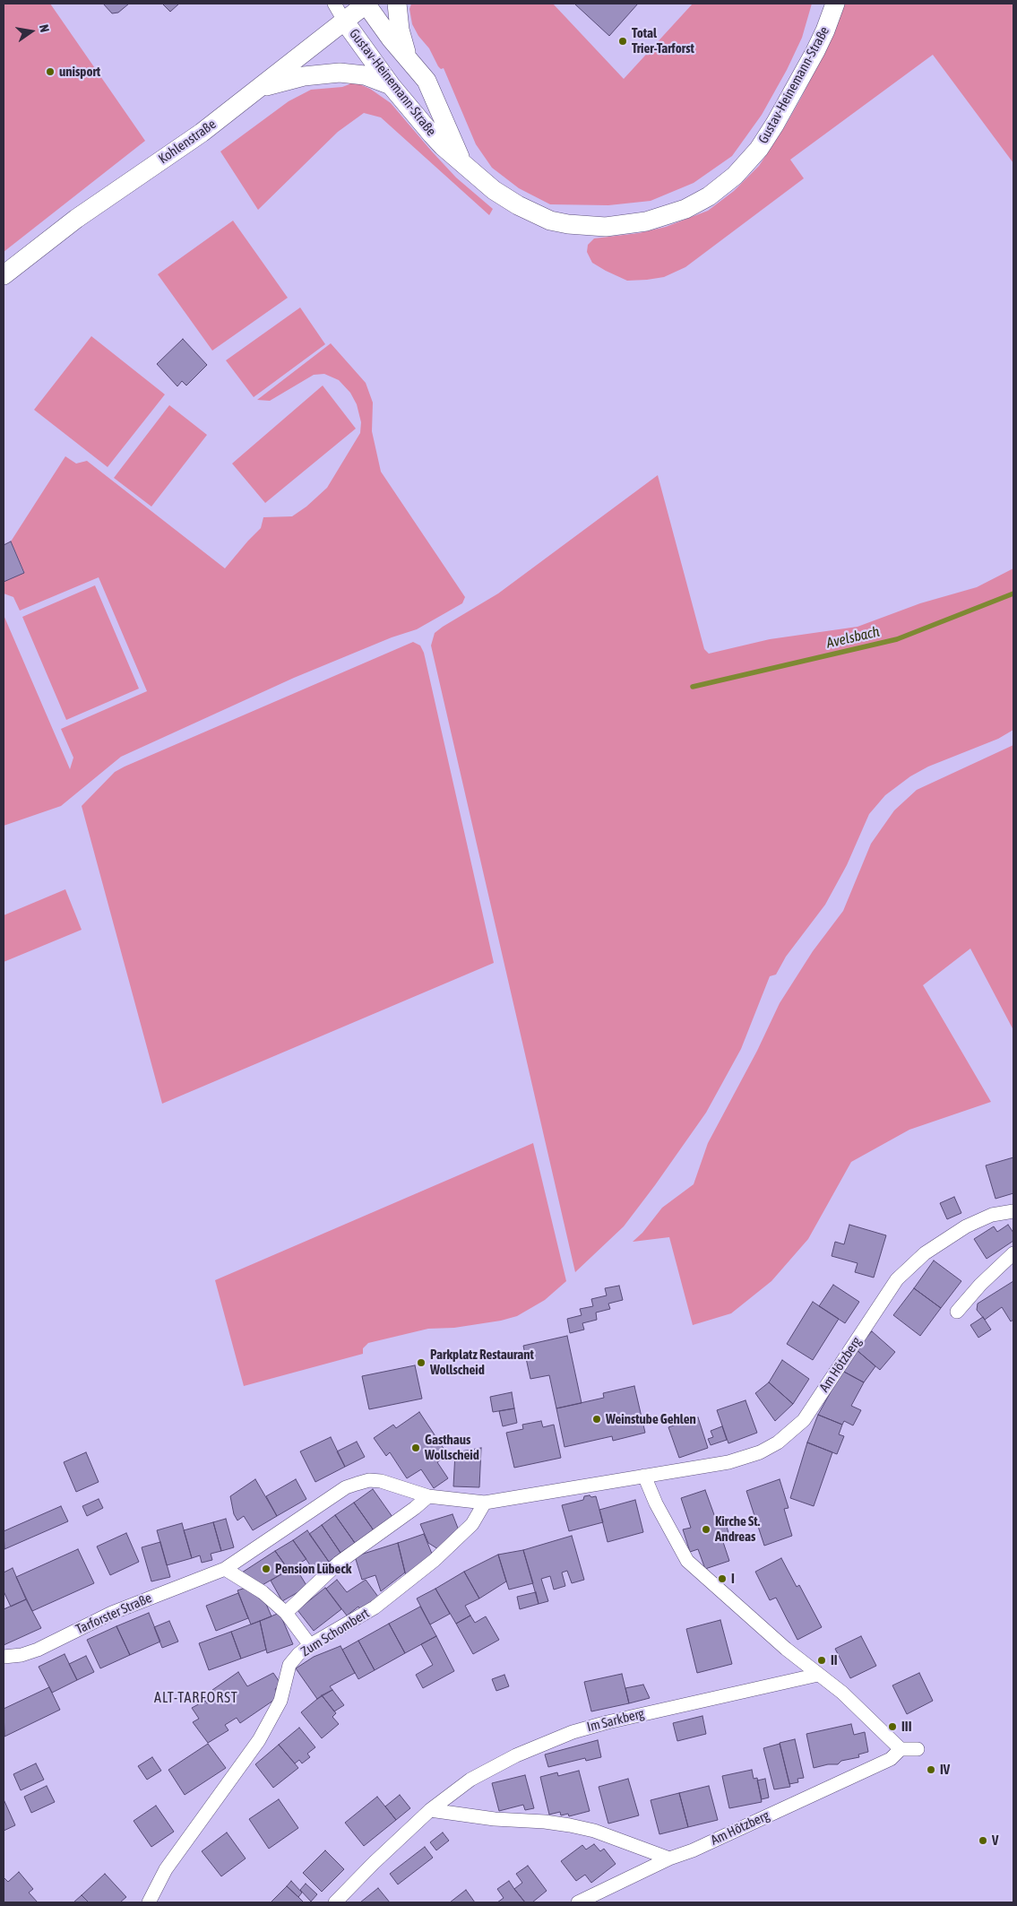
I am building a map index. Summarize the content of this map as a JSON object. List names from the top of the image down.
{
  "streets": {
    "main road": ["Gustav-Heinemann-Straße", "Kohlenstraße"],
    "street": [
      "Am Hötzberg",
      "Tarforster Straße",
      "Zum Schombert",
      "Im Sarkberg"
    ]
  },
  "crossings": [
    ["Gustav-Heinemann-Straße", "Kohlenstraße"],
    ["Am Hötzberg", "Tarforster Straße"],
    ["Tarforster Straße", "Zum Schombert"]
  ],
  "districts": ["ALT-TARFORST"],
  "water": ["Avelsbach"],
  "places": [
    "Total Trier-Tarforst",
    "unisport",
    "Parkplatz Restaurant Wollscheid",
    "Weinstube Gehlen",
    "Gasthaus Wollscheid",
    "Kirche St. Andreas",
    "Pension Lübeck",
    "I",
    "II",
    "III",
    "IV",
    "V"
  ],
  "north": "right"
}
